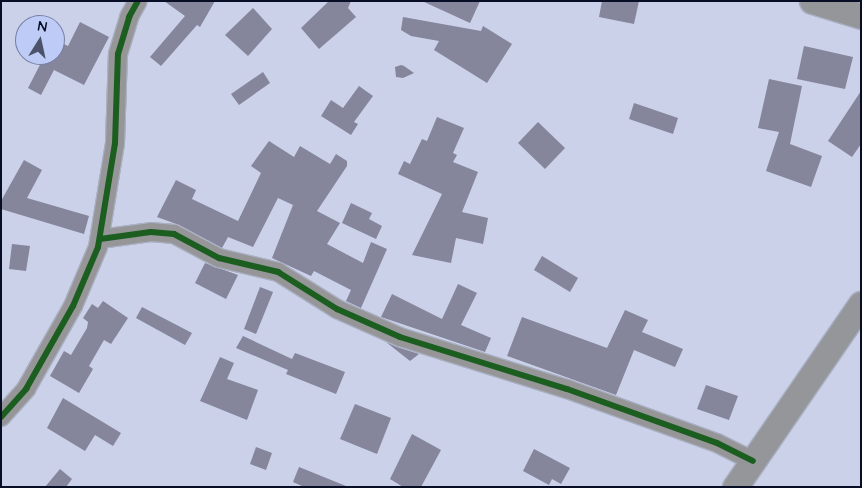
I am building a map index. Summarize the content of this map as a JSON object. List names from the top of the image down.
{
  "north": "top"
}
